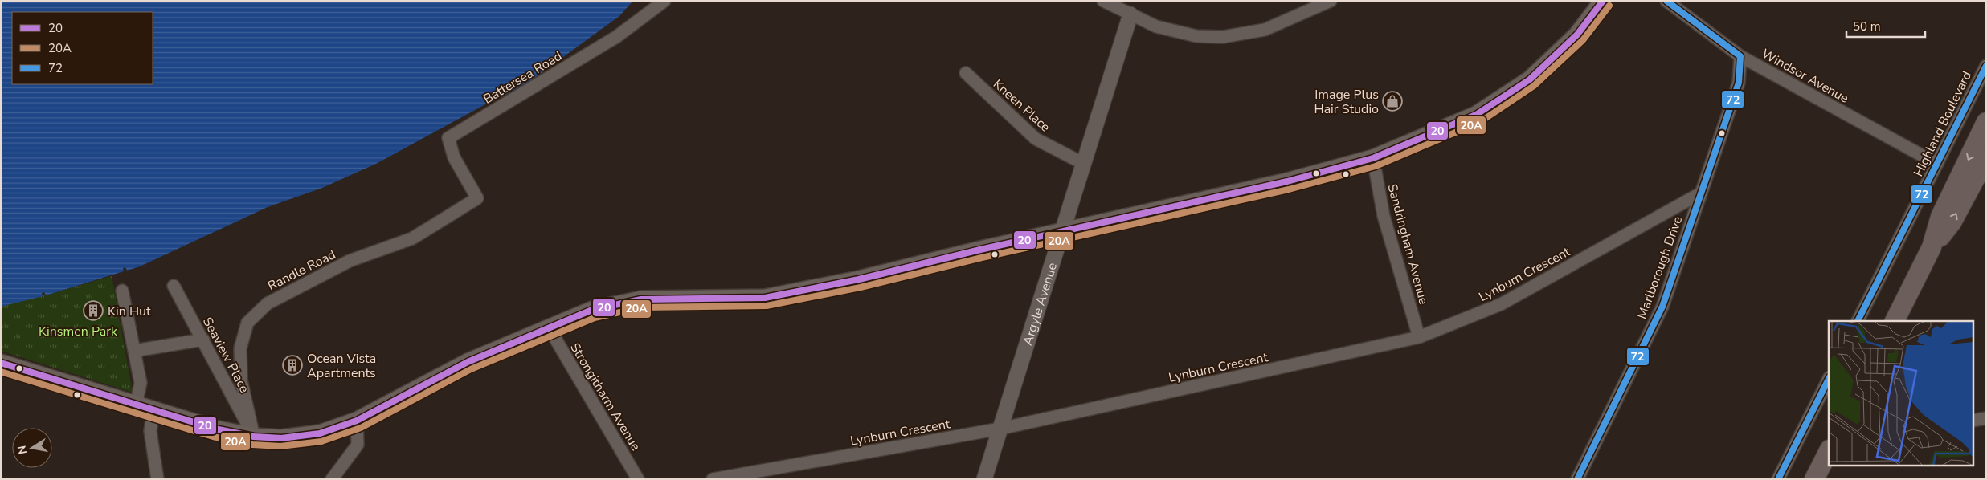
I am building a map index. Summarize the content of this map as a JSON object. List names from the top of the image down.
{
  "streets": {
    "street": [
      "Windsor Avenue",
      "Battersea Road",
      "Kneen Place",
      "Highland Boulevard",
      "Sandringham Avenue",
      "Marlborough Drive",
      "Randle Road",
      "Lynburn Crescent",
      "Argyle Avenue",
      "Seaview Place",
      "Strongitharm Avenue"
    ]
  },
  "crossings": [
    ["Windsor Avenue", "Highland Boulevard"],
    ["Windsor Avenue", "Marlborough Drive"],
    ["Battersea Road", "Randle Road"],
    ["Kneen Place", "Argyle Avenue"],
    ["Sandringham Avenue", "Lynburn Crescent"],
    ["Marlborough Drive", "Lynburn Crescent"],
    ["Randle Road", "Seaview Place"],
    ["Lynburn Crescent", "Argyle Avenue"]
  ],
  "parks": ["Kinsmen Park"],
  "places": {
    "shop": ["Image Plus Hair Studio"],
    "building": ["Kin Hut", "Ocean Vista Apartments"]
  },
  "lines": ["transit line 20", "transit line 72", "transit line 20A"],
  "legend": ["20", "20A", "72"],
  "scale_bar": "50 m",
  "north": "left"
}
